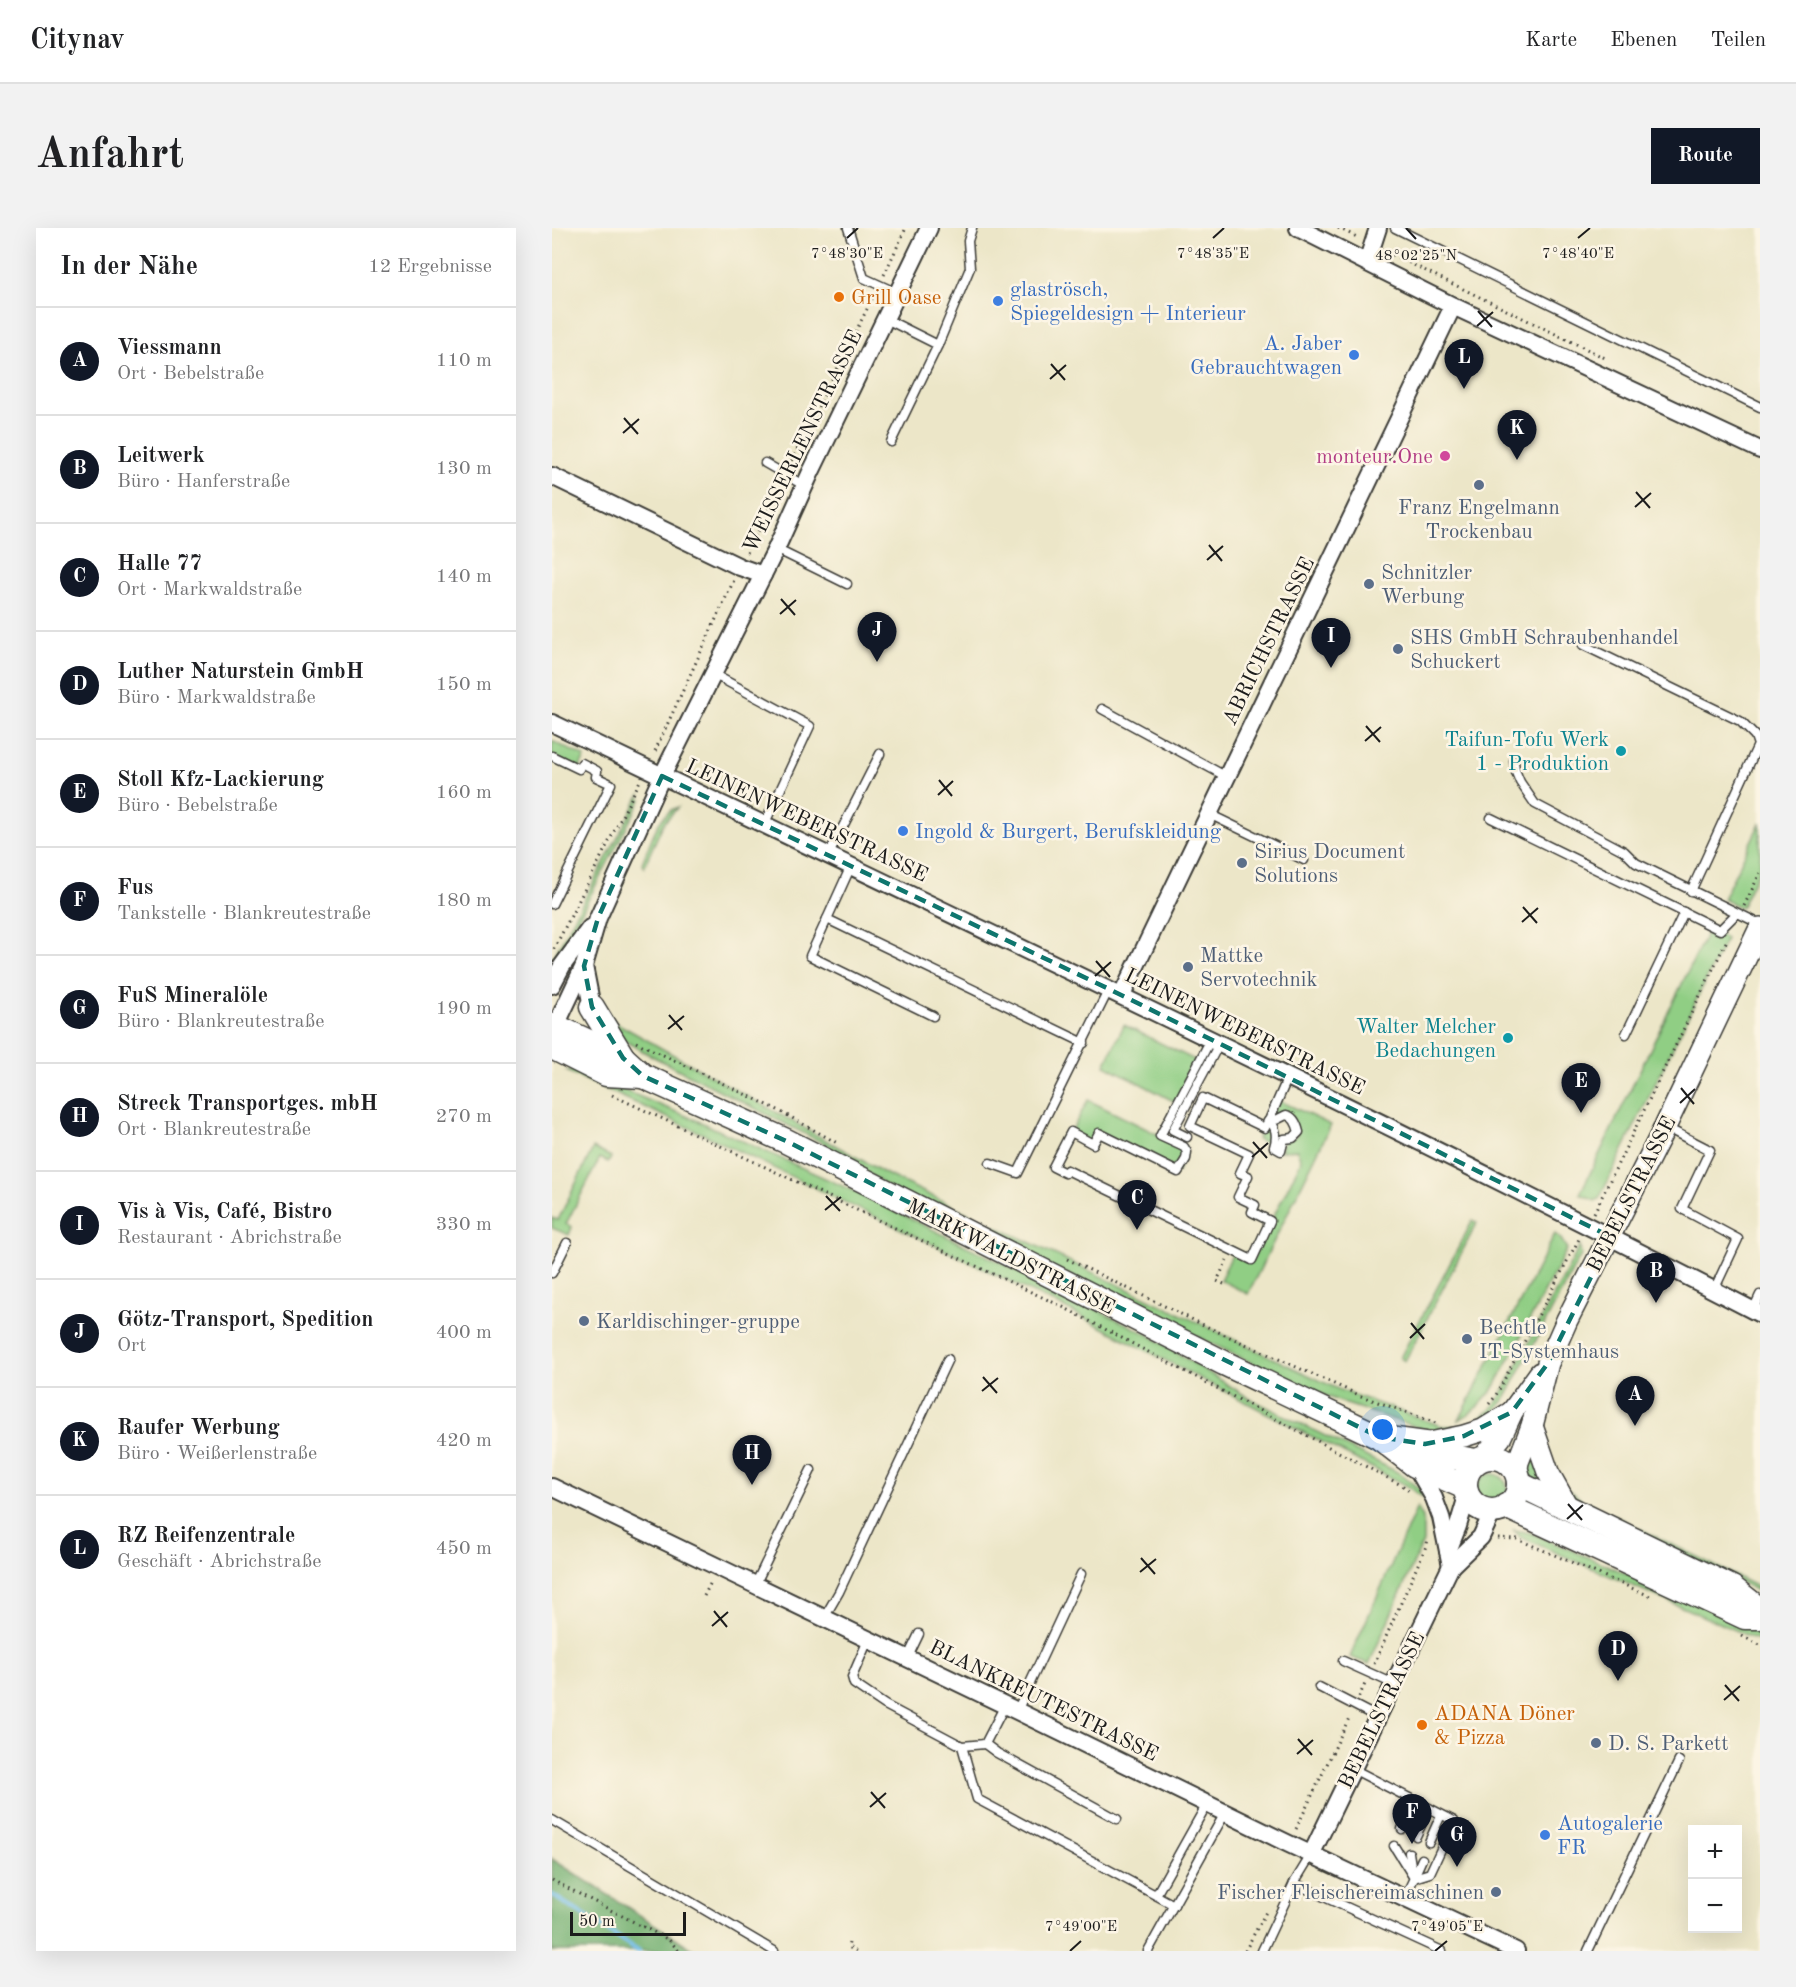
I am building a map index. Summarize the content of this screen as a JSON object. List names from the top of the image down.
{
  "streets": {
    "main road": ["MARKWALDSTRASSE"],
    "street": [
      "WEISSERLENSTRASSE",
      "ABRICHSTRASSE",
      "LEINENWEBERSTRASSE",
      "BEBELSTRASSE",
      "BLANKREUTESTRASSE"
    ]
  },
  "crossings": [
    ["WEISSERLENSTRASSE", "LEINENWEBERSTRASSE"],
    ["WEISSERLENSTRASSE", "MARKWALDSTRASSE"],
    ["ABRICHSTRASSE", "LEINENWEBERSTRASSE"],
    ["LEINENWEBERSTRASSE", "BEBELSTRASSE"],
    ["BEBELSTRASSE", "MARKWALDSTRASSE"],
    ["BEBELSTRASSE", "BLANKREUTESTRASSE"]
  ],
  "places": [
    "Grill Oase",
    "glaströsch, Spiegeldesign + Interieur",
    "A. Jaber Gebrauchtwagen",
    "monteur.One",
    "Franz Engelmann Trockenbau",
    "Schnitzler Werbung",
    "SHS GmbH Schraubenhandel Schuckert",
    "Taifun-Tofu Werk 1 - Produktion",
    "Ingold & Burgert, Berufskleidung",
    "Sirius Document Solutions",
    "Mattke Servotechnik",
    "Walter Melcher Bedachungen",
    "Karldischinger-gruppe",
    "Bechtle IT-Systemhaus",
    "ADANA Döner & Pizza",
    "D. S. Parkett",
    "Autogalerie FR",
    "Fischer Fleischereimaschinen"
  ],
  "scale_bar": "50 m",
  "page": {
    "header": "Citynav",
    "nav": ["Karte", "Ebenen", "Teilen"],
    "buttons": "Route",
    "title": "Anfahrt",
    "heading": ["In der Nähe", "12 Ergebnisse"],
    "list": [
      {
        "mark": "A",
        "name": "Viessmann",
        "note": "Ort · Bebelstraße",
        "value": "110 m"
      },
      {
        "mark": "B",
        "name": "Leitwerk",
        "note": "Büro · Hanferstraße",
        "value": "130 m"
      },
      {
        "mark": "C",
        "name": "Halle 77",
        "note": "Ort · Markwaldstraße",
        "value": "140 m"
      },
      {
        "mark": "D",
        "name": "Luther Naturstein GmbH",
        "note": "Büro · Markwaldstraße",
        "value": "150 m"
      },
      {
        "mark": "E",
        "name": "Stoll Kfz-Lackierung",
        "note": "Büro · Bebelstraße",
        "value": "160 m"
      },
      {
        "mark": "F",
        "name": "Fus",
        "note": "Tankstelle · Blankreutestraße",
        "value": "180 m"
      },
      {
        "mark": "G",
        "name": "FuS Mineralöle",
        "note": "Büro · Blankreutestraße",
        "value": "190 m"
      },
      {
        "mark": "H",
        "name": "Streck Transportges. mbH",
        "note": "Ort · Blankreutestraße",
        "value": "270 m"
      },
      {
        "mark": "I",
        "name": "Vis à Vis, Café, Bistro",
        "note": "Restaurant · Abrichstraße",
        "value": "330 m"
      },
      {
        "mark": "J",
        "name": "Götz-Transport, Spedition",
        "note": "Ort",
        "value": "400 m"
      },
      {
        "mark": "K",
        "name": "Raufer Werbung",
        "note": "Büro · Weißerlenstraße",
        "value": "420 m"
      },
      {
        "mark": "L",
        "name": "RZ Reifenzentrale",
        "note": "Geschäft · Abrichstraße",
        "value": "450 m"
      }
    ],
    "pins": [
      "L",
      "K",
      "J",
      "I",
      "E",
      "C",
      "B",
      "A",
      "H",
      "D",
      "F",
      "G"
    ],
    "map_buttons": ["+", "−"],
    "scale": "50 m"
  },
  "coordinates": [
    "7°48'30\"E",
    "7°48'35\"E",
    "7°48'40\"E",
    "48°02'25\"N",
    "7°49'00\"E",
    "7°49'05\"E"
  ]
}
